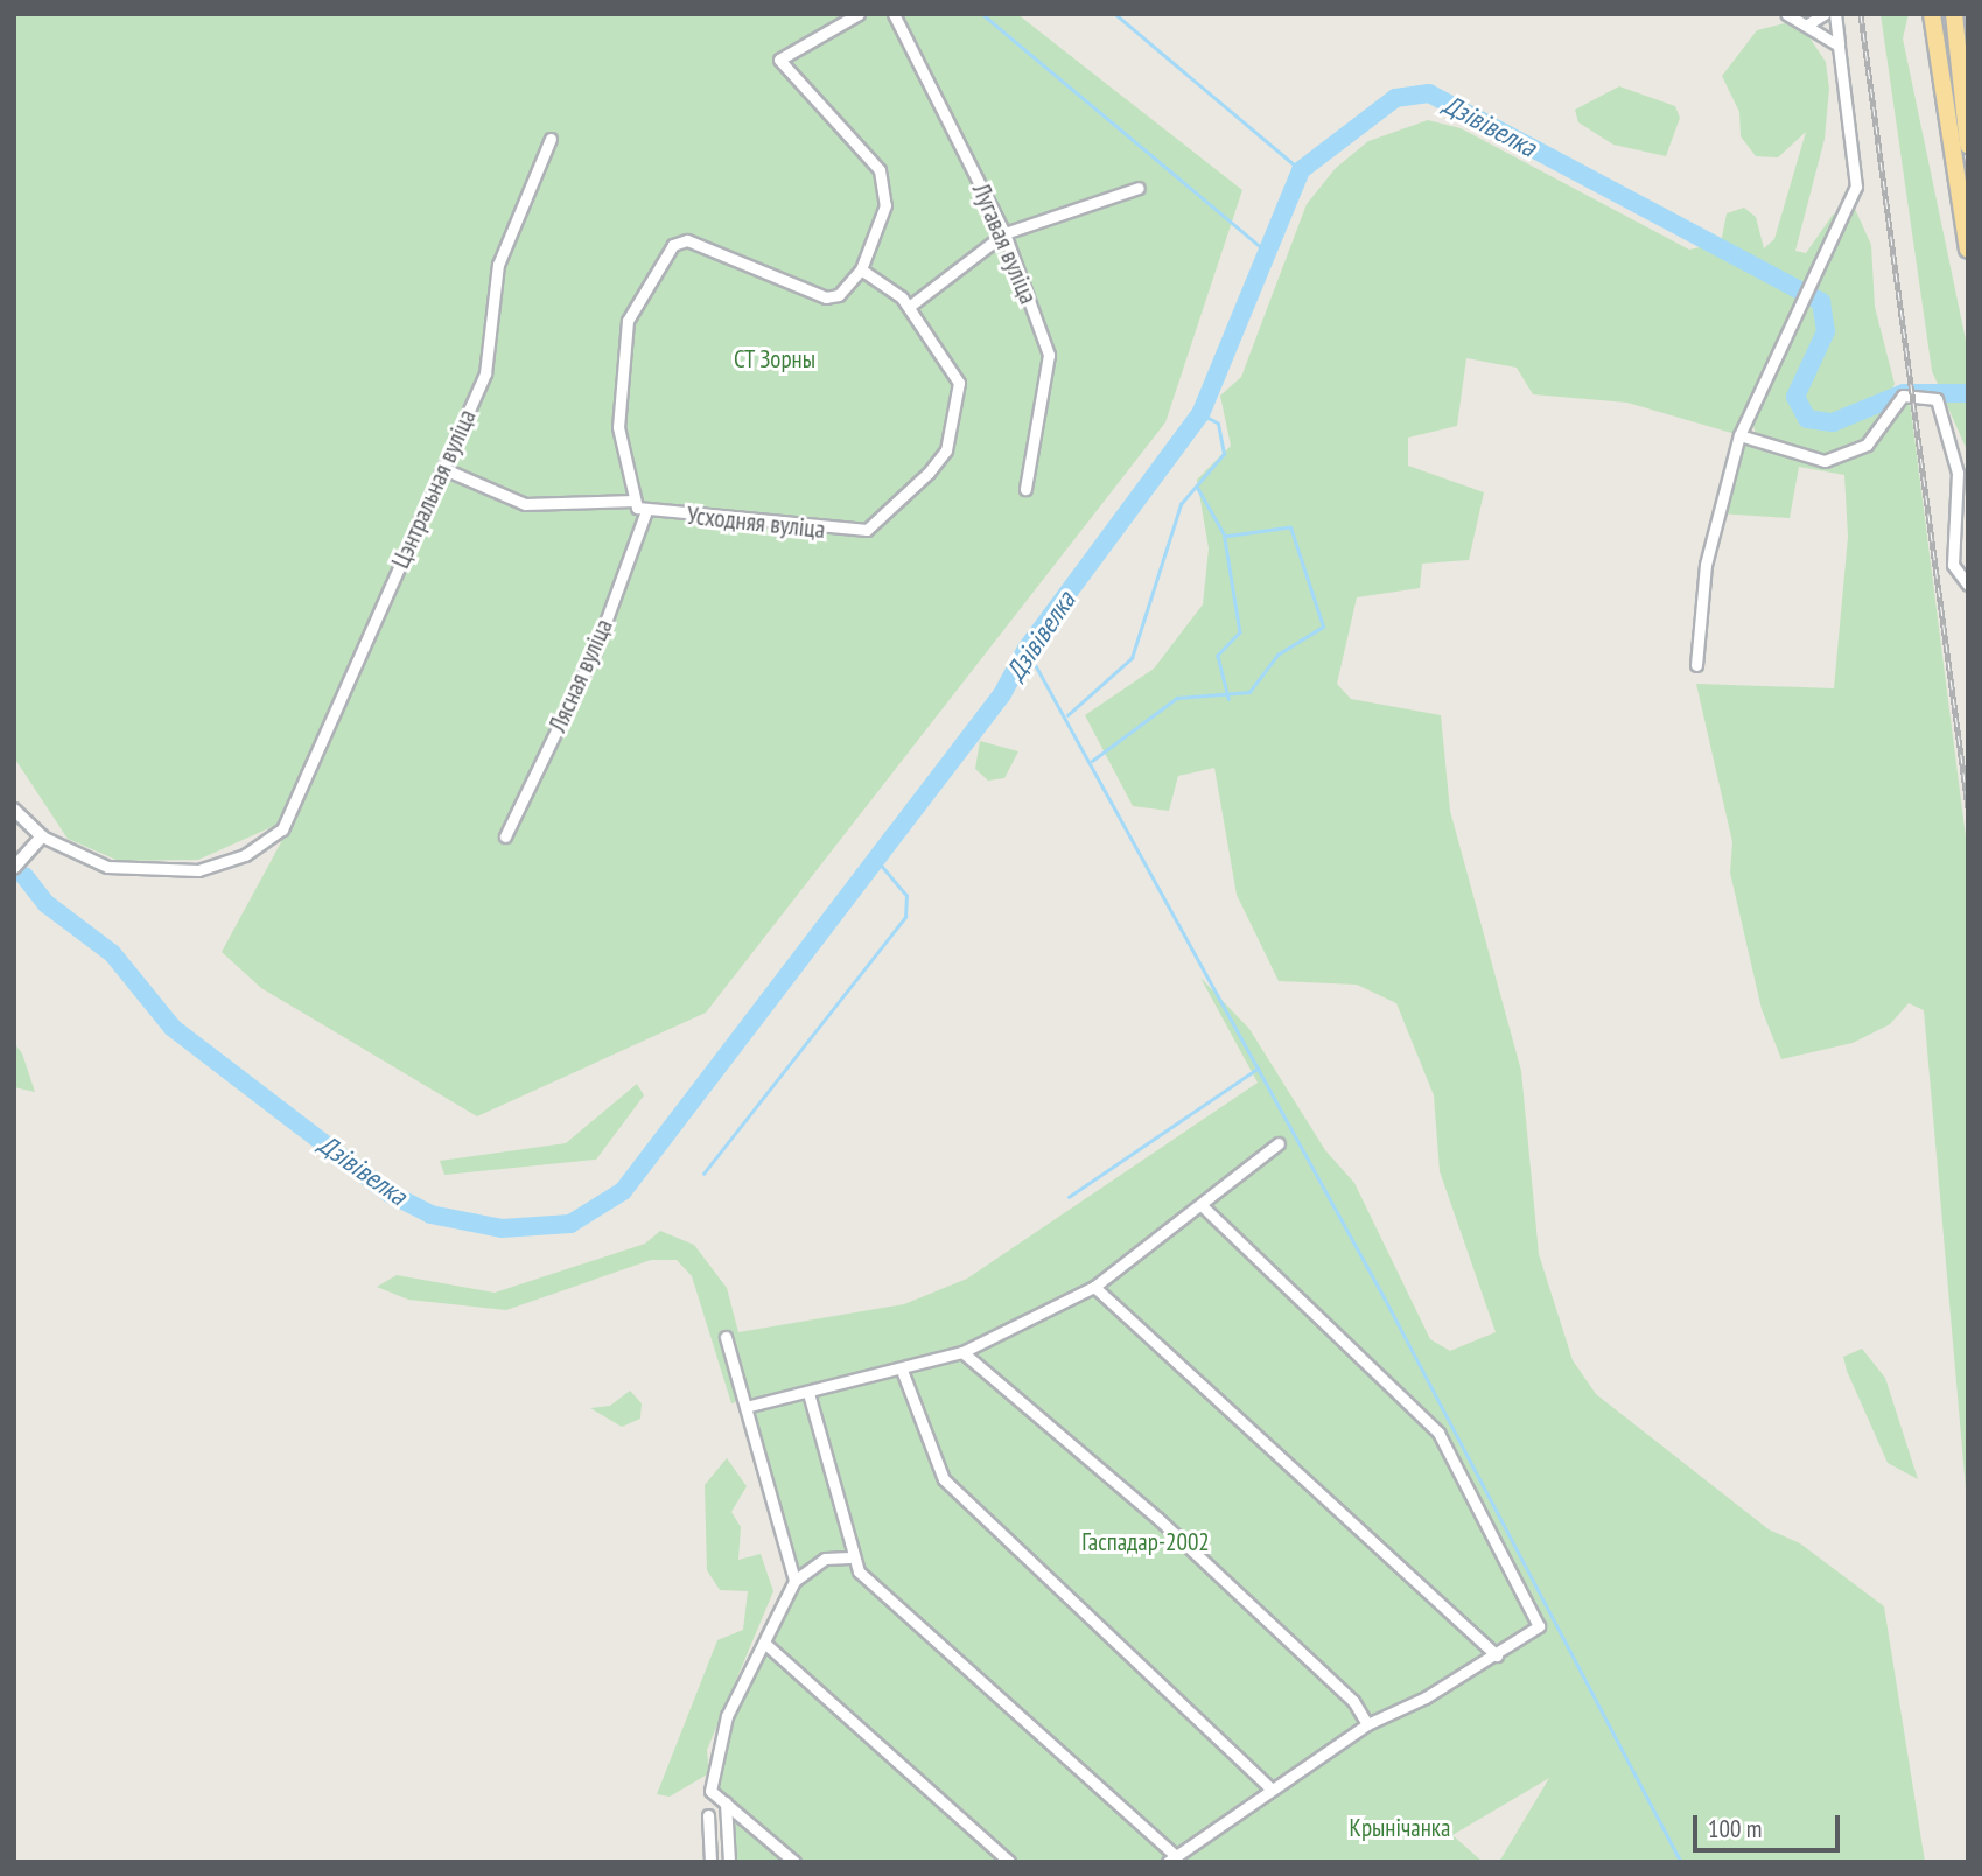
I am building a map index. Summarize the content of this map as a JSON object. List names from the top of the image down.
{
  "streets": {
    "street": [
      "Лугавая вуліца",
      "Цэнтральная вуліца",
      "Усходняя вуліца",
      "Лясная вуліца"
    ]
  },
  "crossings": [
    ["Усходняя вуліца", "Лясная вуліца"]
  ],
  "water": ["Дзівівелка"],
  "parks": ["СТ Зорны", "Гаспадар-2002", "Крынічанка"],
  "scale_bar": "100 m"
}
